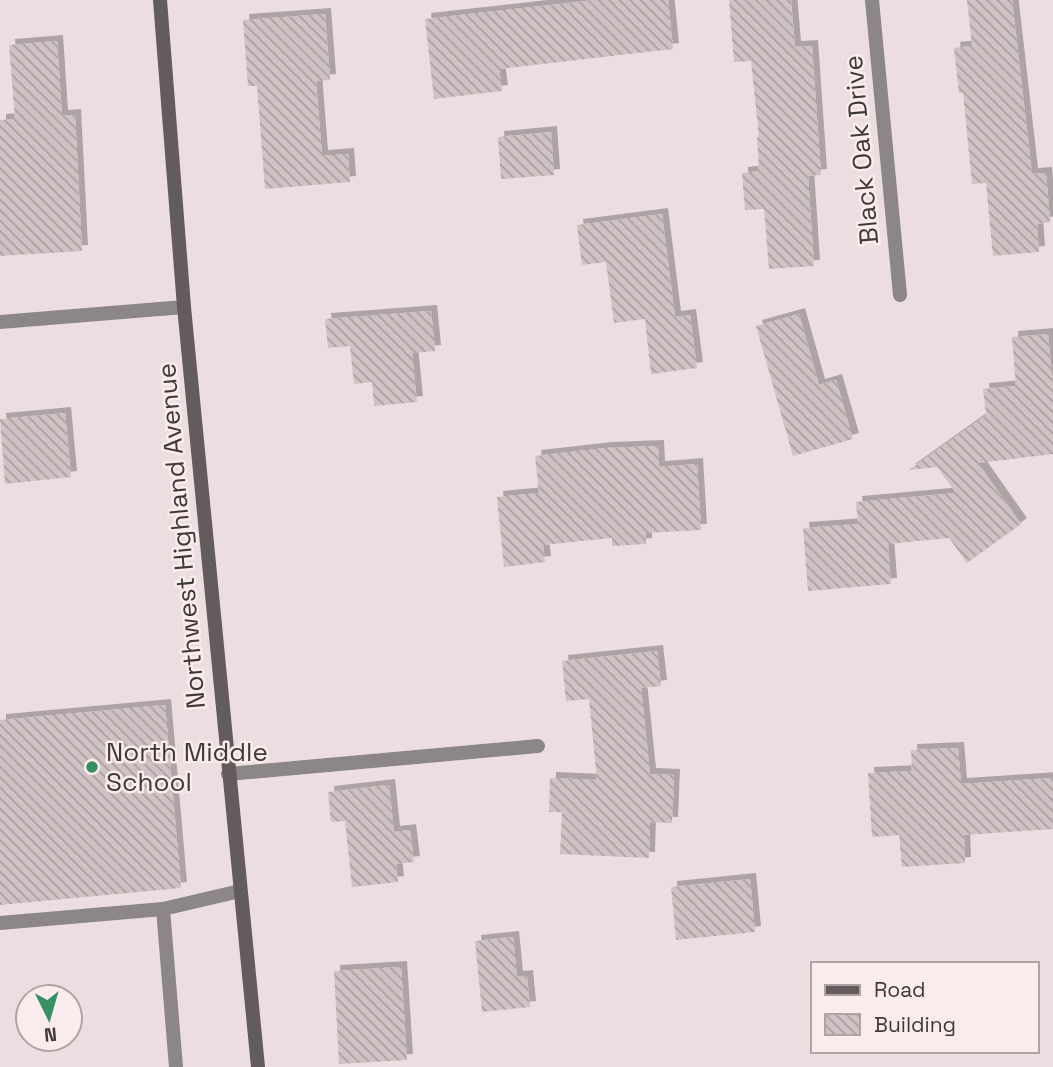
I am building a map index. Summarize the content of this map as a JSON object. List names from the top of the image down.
{
  "streets": {
    "main road": ["Northwest Highland Avenue"],
    "street": ["Black Oak Drive"]
  },
  "places": ["North Middle School"],
  "legend": ["Road", "Building"],
  "north": "bottom"
}
